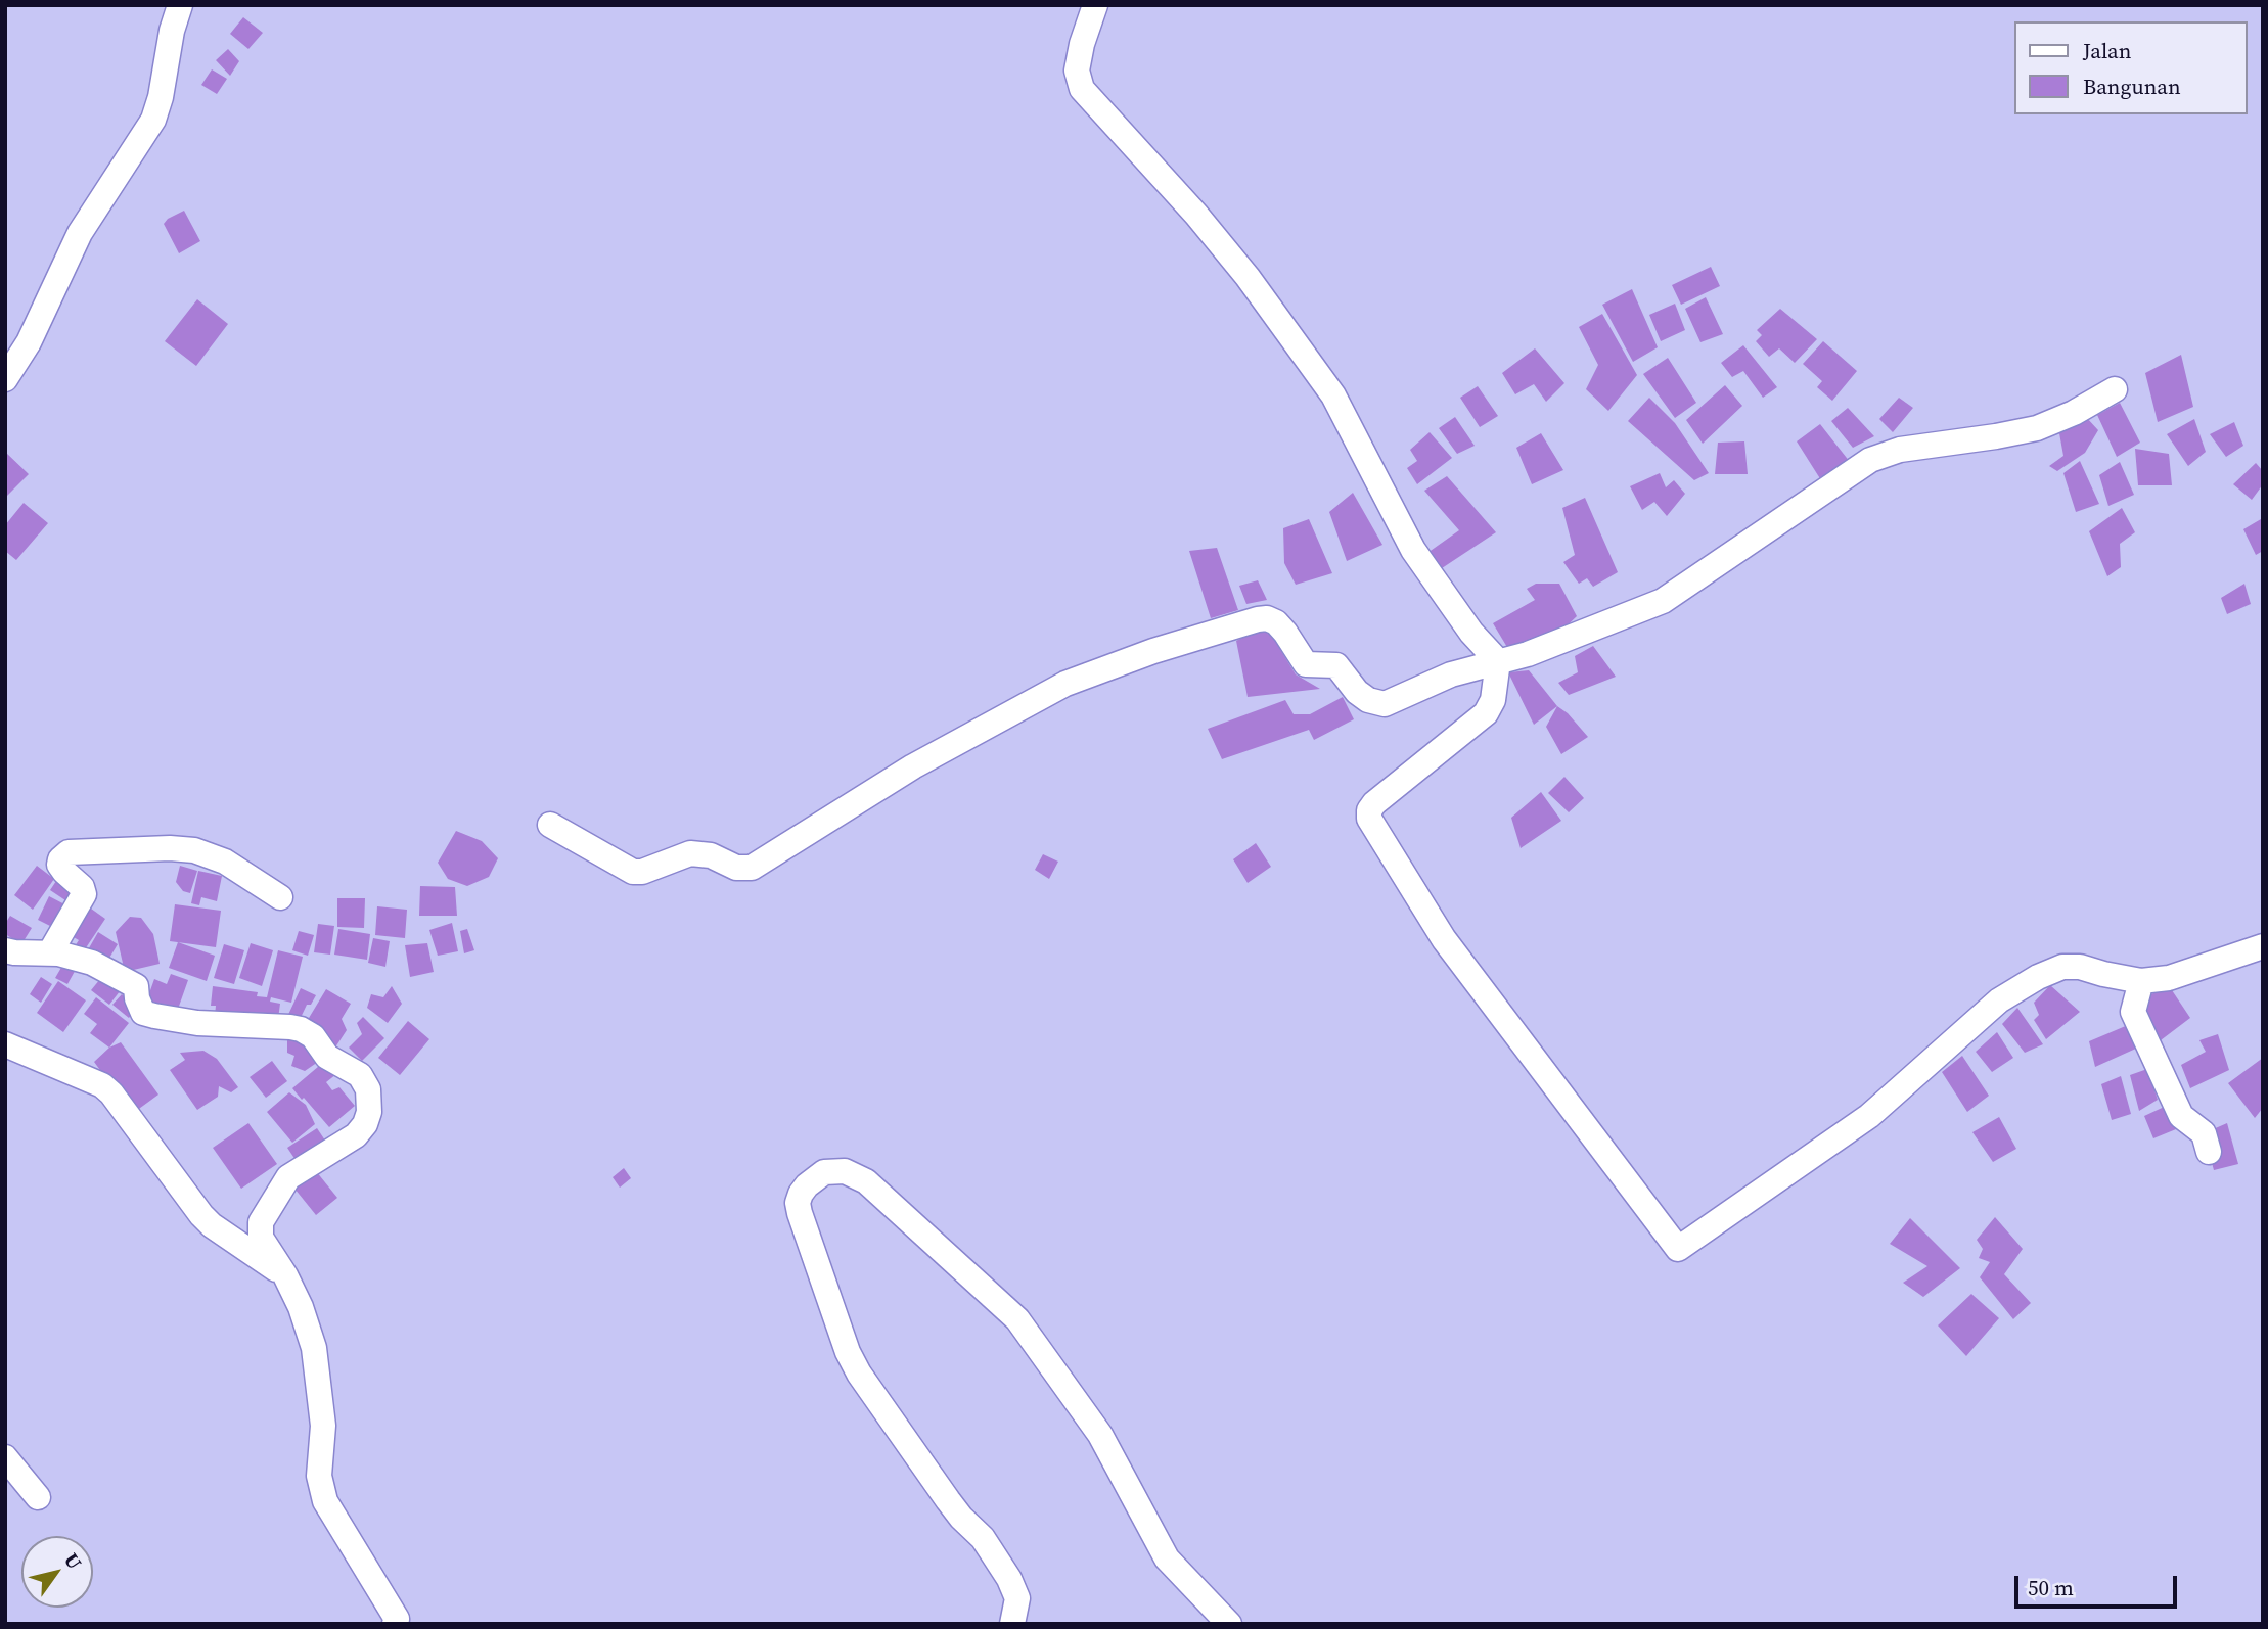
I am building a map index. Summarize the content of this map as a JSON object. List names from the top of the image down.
{
  "legend": ["Jalan", "Bangunan"],
  "scale_bar": "50 m",
  "north": "top right"
}
